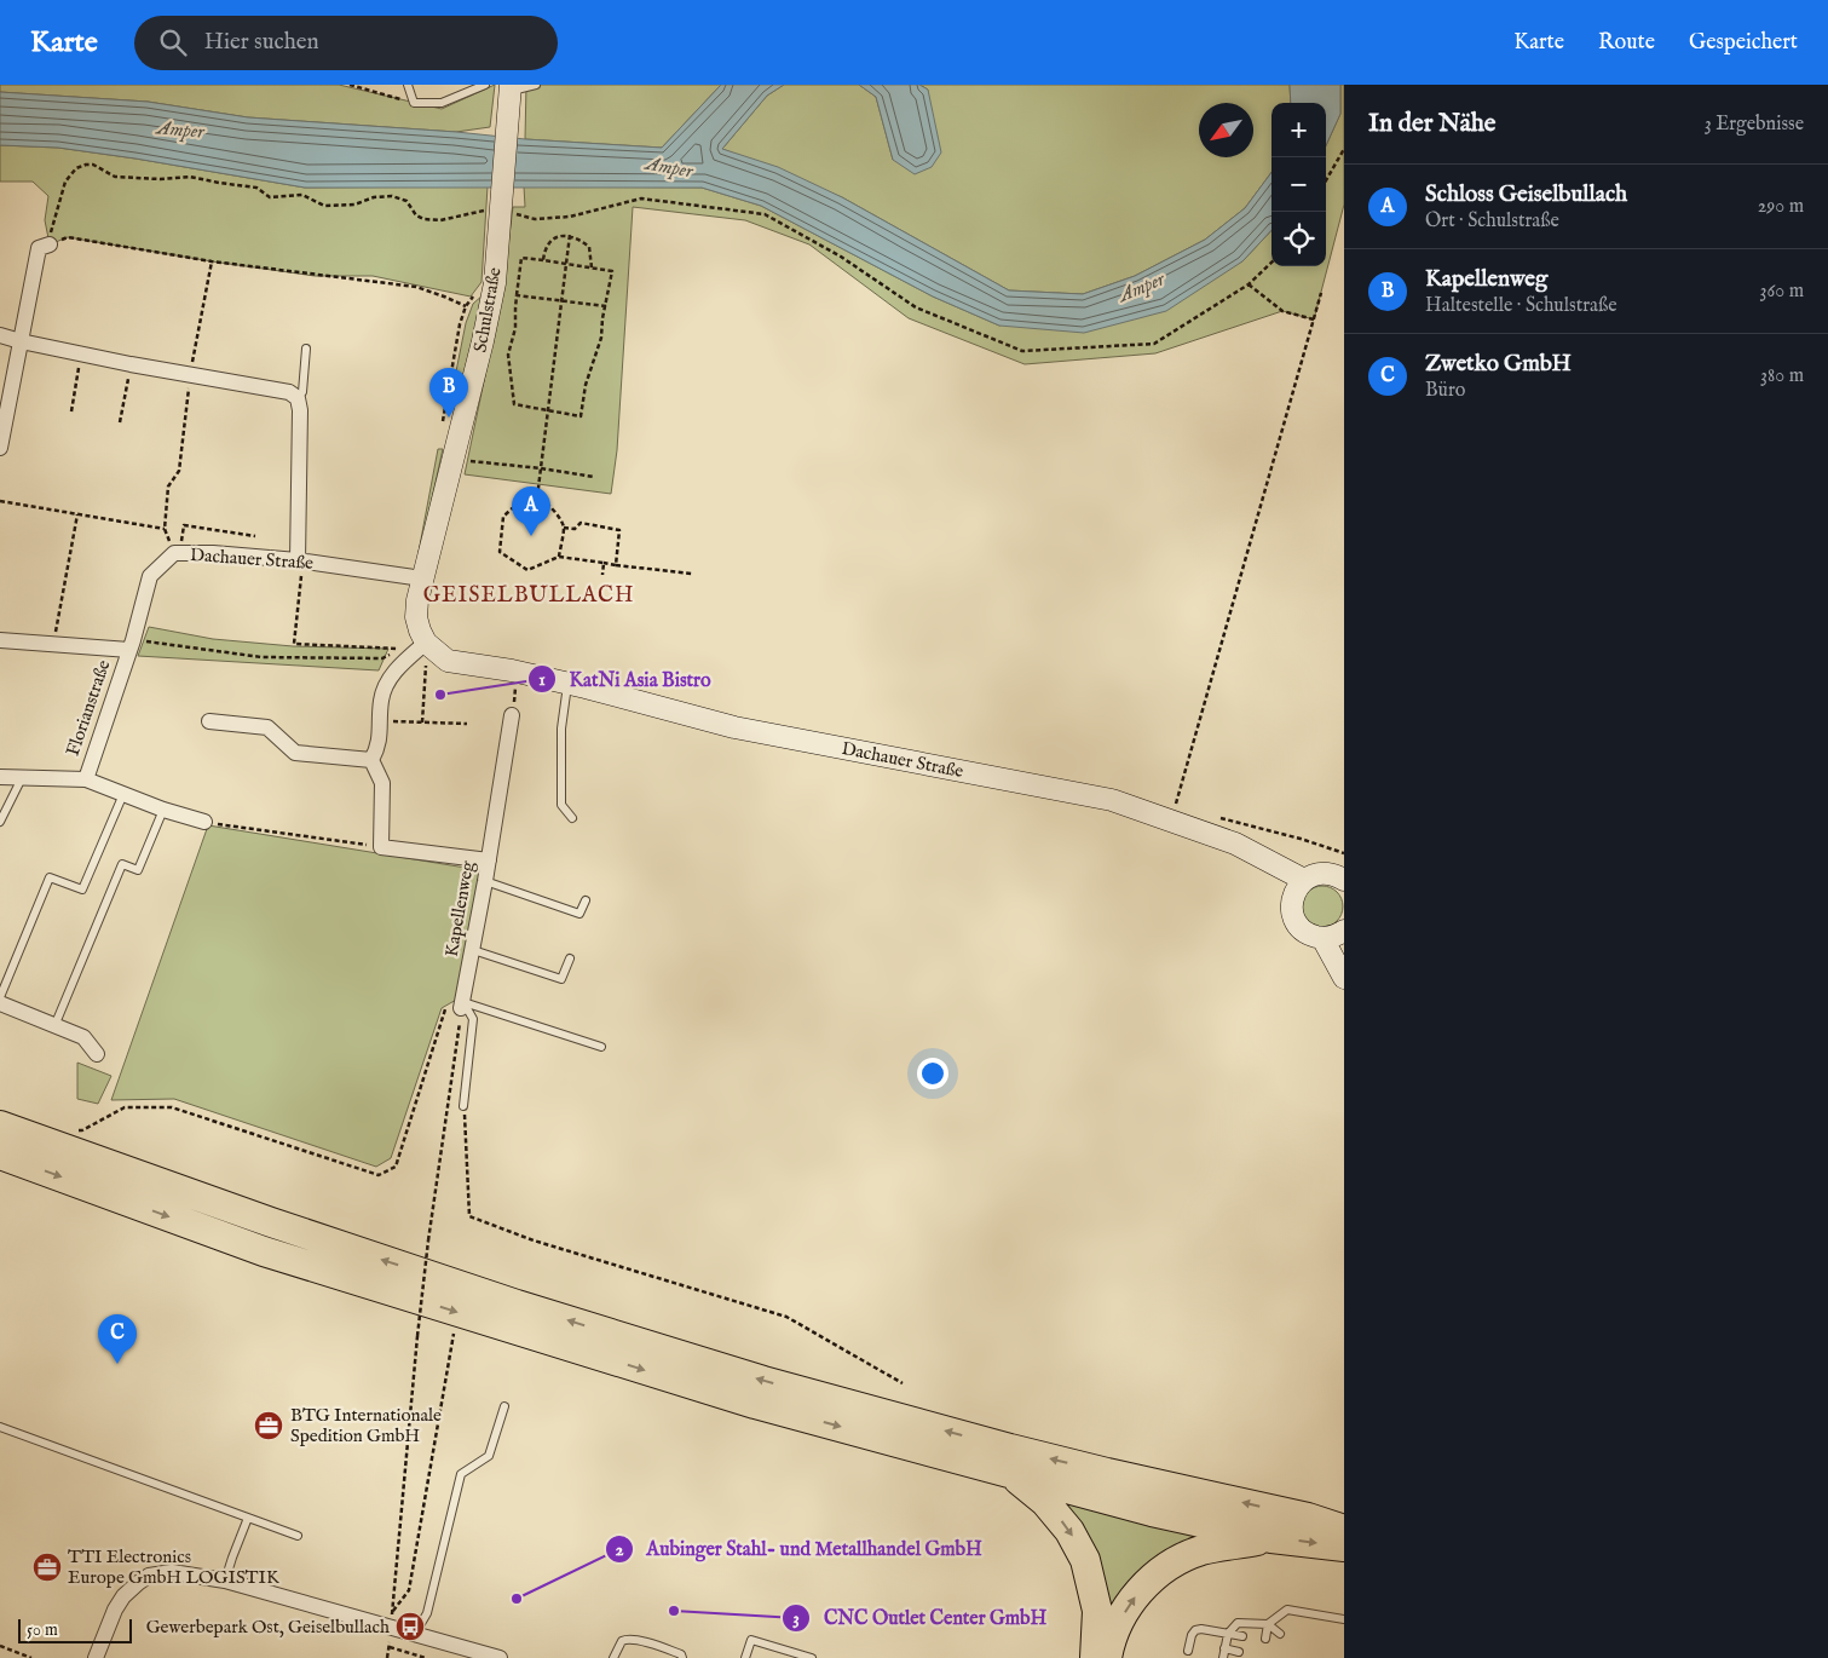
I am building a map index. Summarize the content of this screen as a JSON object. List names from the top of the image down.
{
  "streets": {
    "street": [
      "Schulstraße",
      "Dachauer Straße",
      "Florianstraße",
      "Kapellenweg"
    ]
  },
  "crossings": [
    ["Schulstraße", "Dachauer Straße"],
    ["Dachauer Straße", "Florianstraße"]
  ],
  "districts": ["GEISELBULLACH"],
  "water": ["Amper"],
  "places": {
    "other": ["KatNi Asia Bistro", "Aubinger Stahl- und Metallhandel GmbH", "CNC Outlet Center GmbH"],
    "office": ["BTG Internationale Spedition GmbH", "TTI Electronics Europe GmbH LOGISTIK"],
    "bus stop": ["Gewerbepark Ost, Geiselbullach"]
  },
  "scale_bar": "50 m",
  "north": "bottom left",
  "page": {
    "header": "Karte",
    "search": "Hier suchen",
    "nav": ["Karte", "Route", "Gespeichert"],
    "heading": ["In der Nähe", "3 Ergebnisse"],
    "map_buttons": ["+", "−"],
    "list": [
      {
        "mark": "A",
        "name": "Schloss Geiselbullach",
        "note": "Ort · Schulstraße",
        "value": "290 m"
      },
      {
        "mark": "B",
        "name": "Kapellenweg",
        "note": "Haltestelle · Schulstraße",
        "value": "360 m"
      },
      {
        "mark": "C",
        "name": "Zwetko GmbH",
        "note": "Büro",
        "value": "380 m"
      }
    ],
    "pins": ["B", "A", "C"],
    "scale": "50 m"
  }
}
